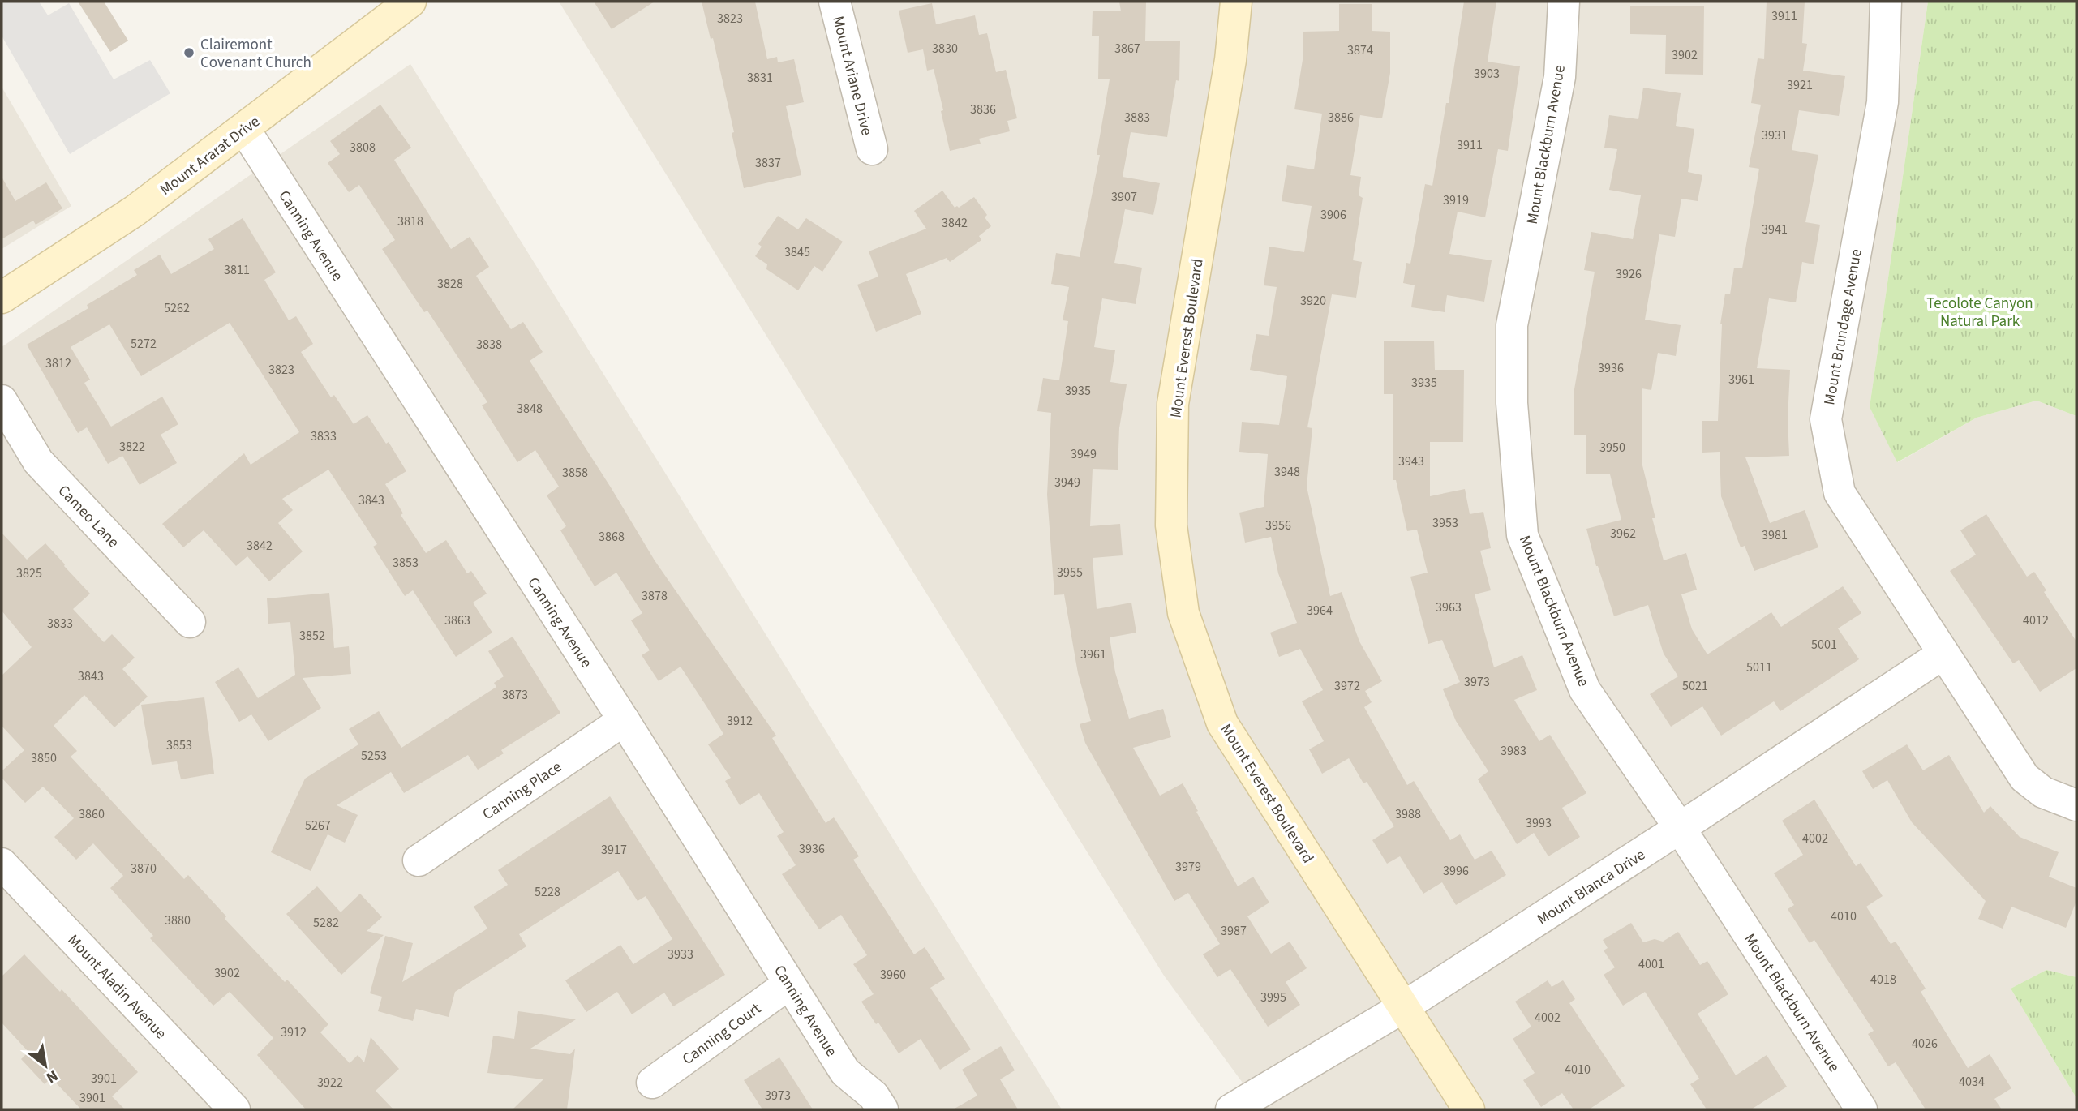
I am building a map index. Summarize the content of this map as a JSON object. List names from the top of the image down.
{
  "streets": {
    "street": [
      "Mount Ariane Drive",
      "Mount Blackburn Avenue",
      "Mount Ararat Drive",
      "Canning Avenue",
      "Mount Brundage Avenue",
      "Mount Everest Boulevard",
      "Cameo Lane",
      "Canning Place",
      "Mount Blanca Drive",
      "Mount Aladin Avenue",
      "Canning Court"
    ]
  },
  "crossings": [
    ["Mount Blackburn Avenue", "Mount Blanca Drive"],
    ["Mount Ararat Drive", "Canning Avenue"],
    ["Canning Avenue", "Canning Place"],
    ["Canning Avenue", "Canning Court"],
    ["Mount Brundage Avenue", "Mount Blanca Drive"],
    ["Mount Everest Boulevard", "Mount Blanca Drive"]
  ],
  "parks": ["Tecolote Canyon Natural Park"],
  "places": ["Clairemont Covenant Church"],
  "house_numbers": [
    "3911",
    "3823",
    "3830",
    "3867",
    "3874",
    "3902",
    "3903",
    "3831",
    "3921",
    "3836",
    "3883",
    "3886",
    "3931",
    "3911",
    "3808",
    "3837",
    "3907",
    "3919",
    "3906",
    "3818",
    "3842",
    "3941",
    "3845",
    "3811",
    "3926",
    "3828",
    "3920",
    "5262",
    "5272",
    "3838",
    "3812",
    "3936",
    "3823",
    "3961",
    "3935",
    "3935",
    "3848",
    "3833",
    "3822",
    "3950",
    "3949",
    "3943",
    "3948",
    "3858",
    "3949",
    "3843",
    "3953",
    "3956",
    "3962",
    "3981",
    "3868",
    "3842",
    "3853",
    "3955",
    "3825",
    "3878",
    "3963",
    "3964",
    "3863",
    "4012",
    "3833",
    "3852",
    "5001",
    "3961",
    "5011",
    "3843",
    "3973",
    "3972",
    "5021",
    "3873",
    "3912",
    "3853",
    "3983",
    "5253",
    "3850",
    "3860",
    "3988",
    "3993",
    "5267",
    "4002",
    "3936",
    "3917",
    "3979",
    "3870",
    "3996",
    "5228",
    "4010",
    "3880",
    "5282",
    "3987",
    "3933",
    "4001",
    "3902",
    "3960",
    "4018",
    "3995",
    "4002",
    "3912",
    "4026",
    "4010",
    "3901",
    "4034",
    "3922",
    "3973",
    "3901"
  ],
  "north": "bottom right"
}
